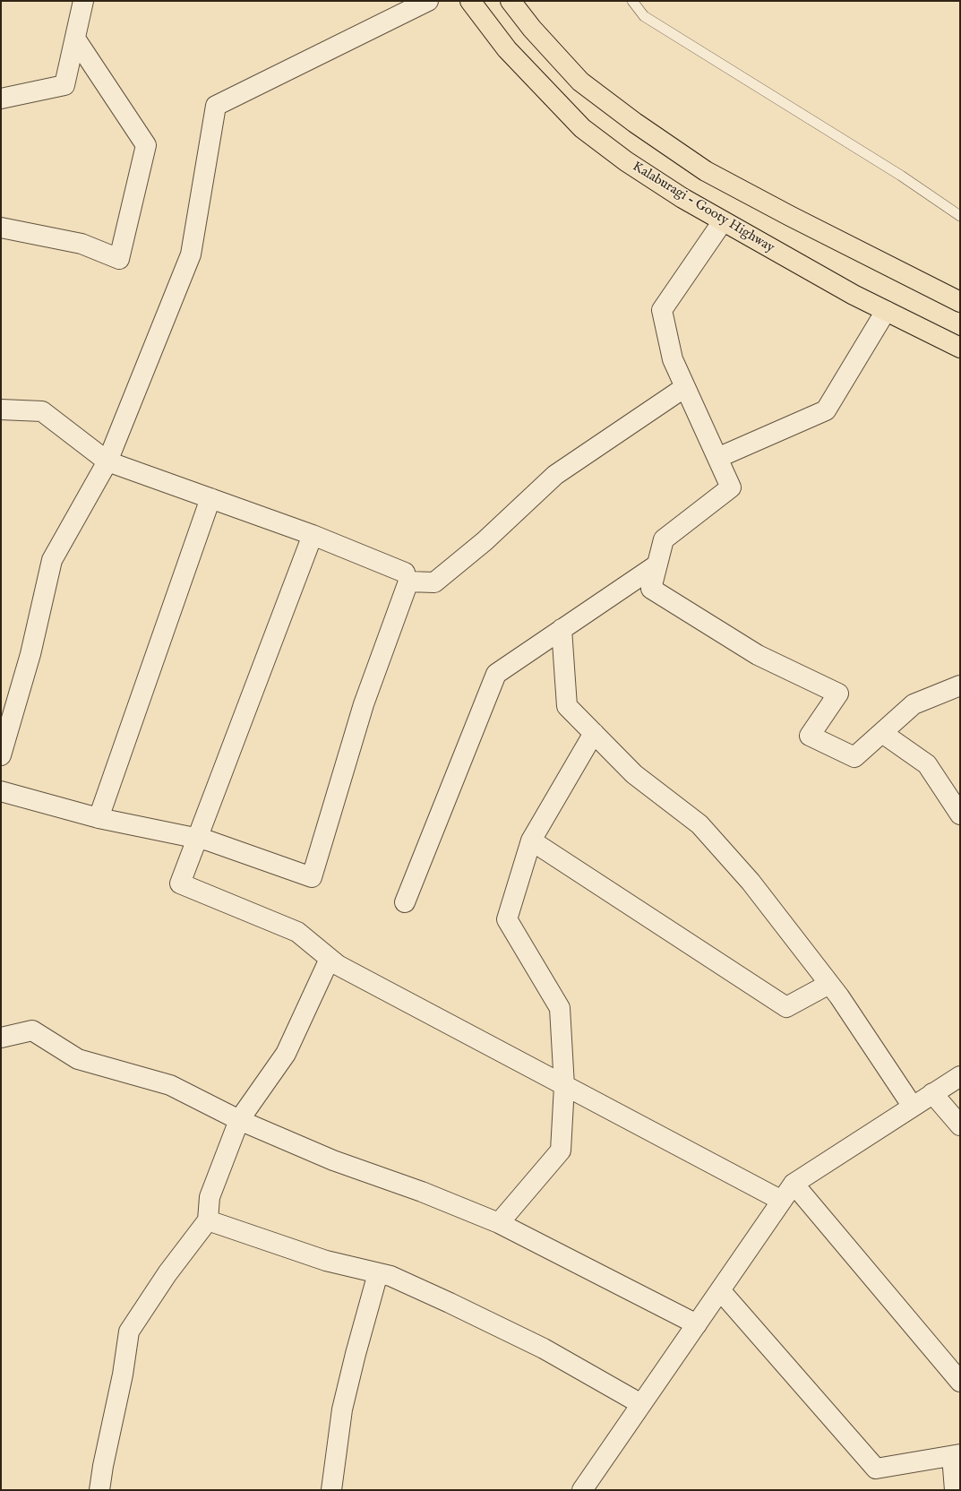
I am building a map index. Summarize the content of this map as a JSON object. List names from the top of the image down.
{
  "streets": {
    "highway": ["Kalaburagi - Gooty Highway"]
  }
}
